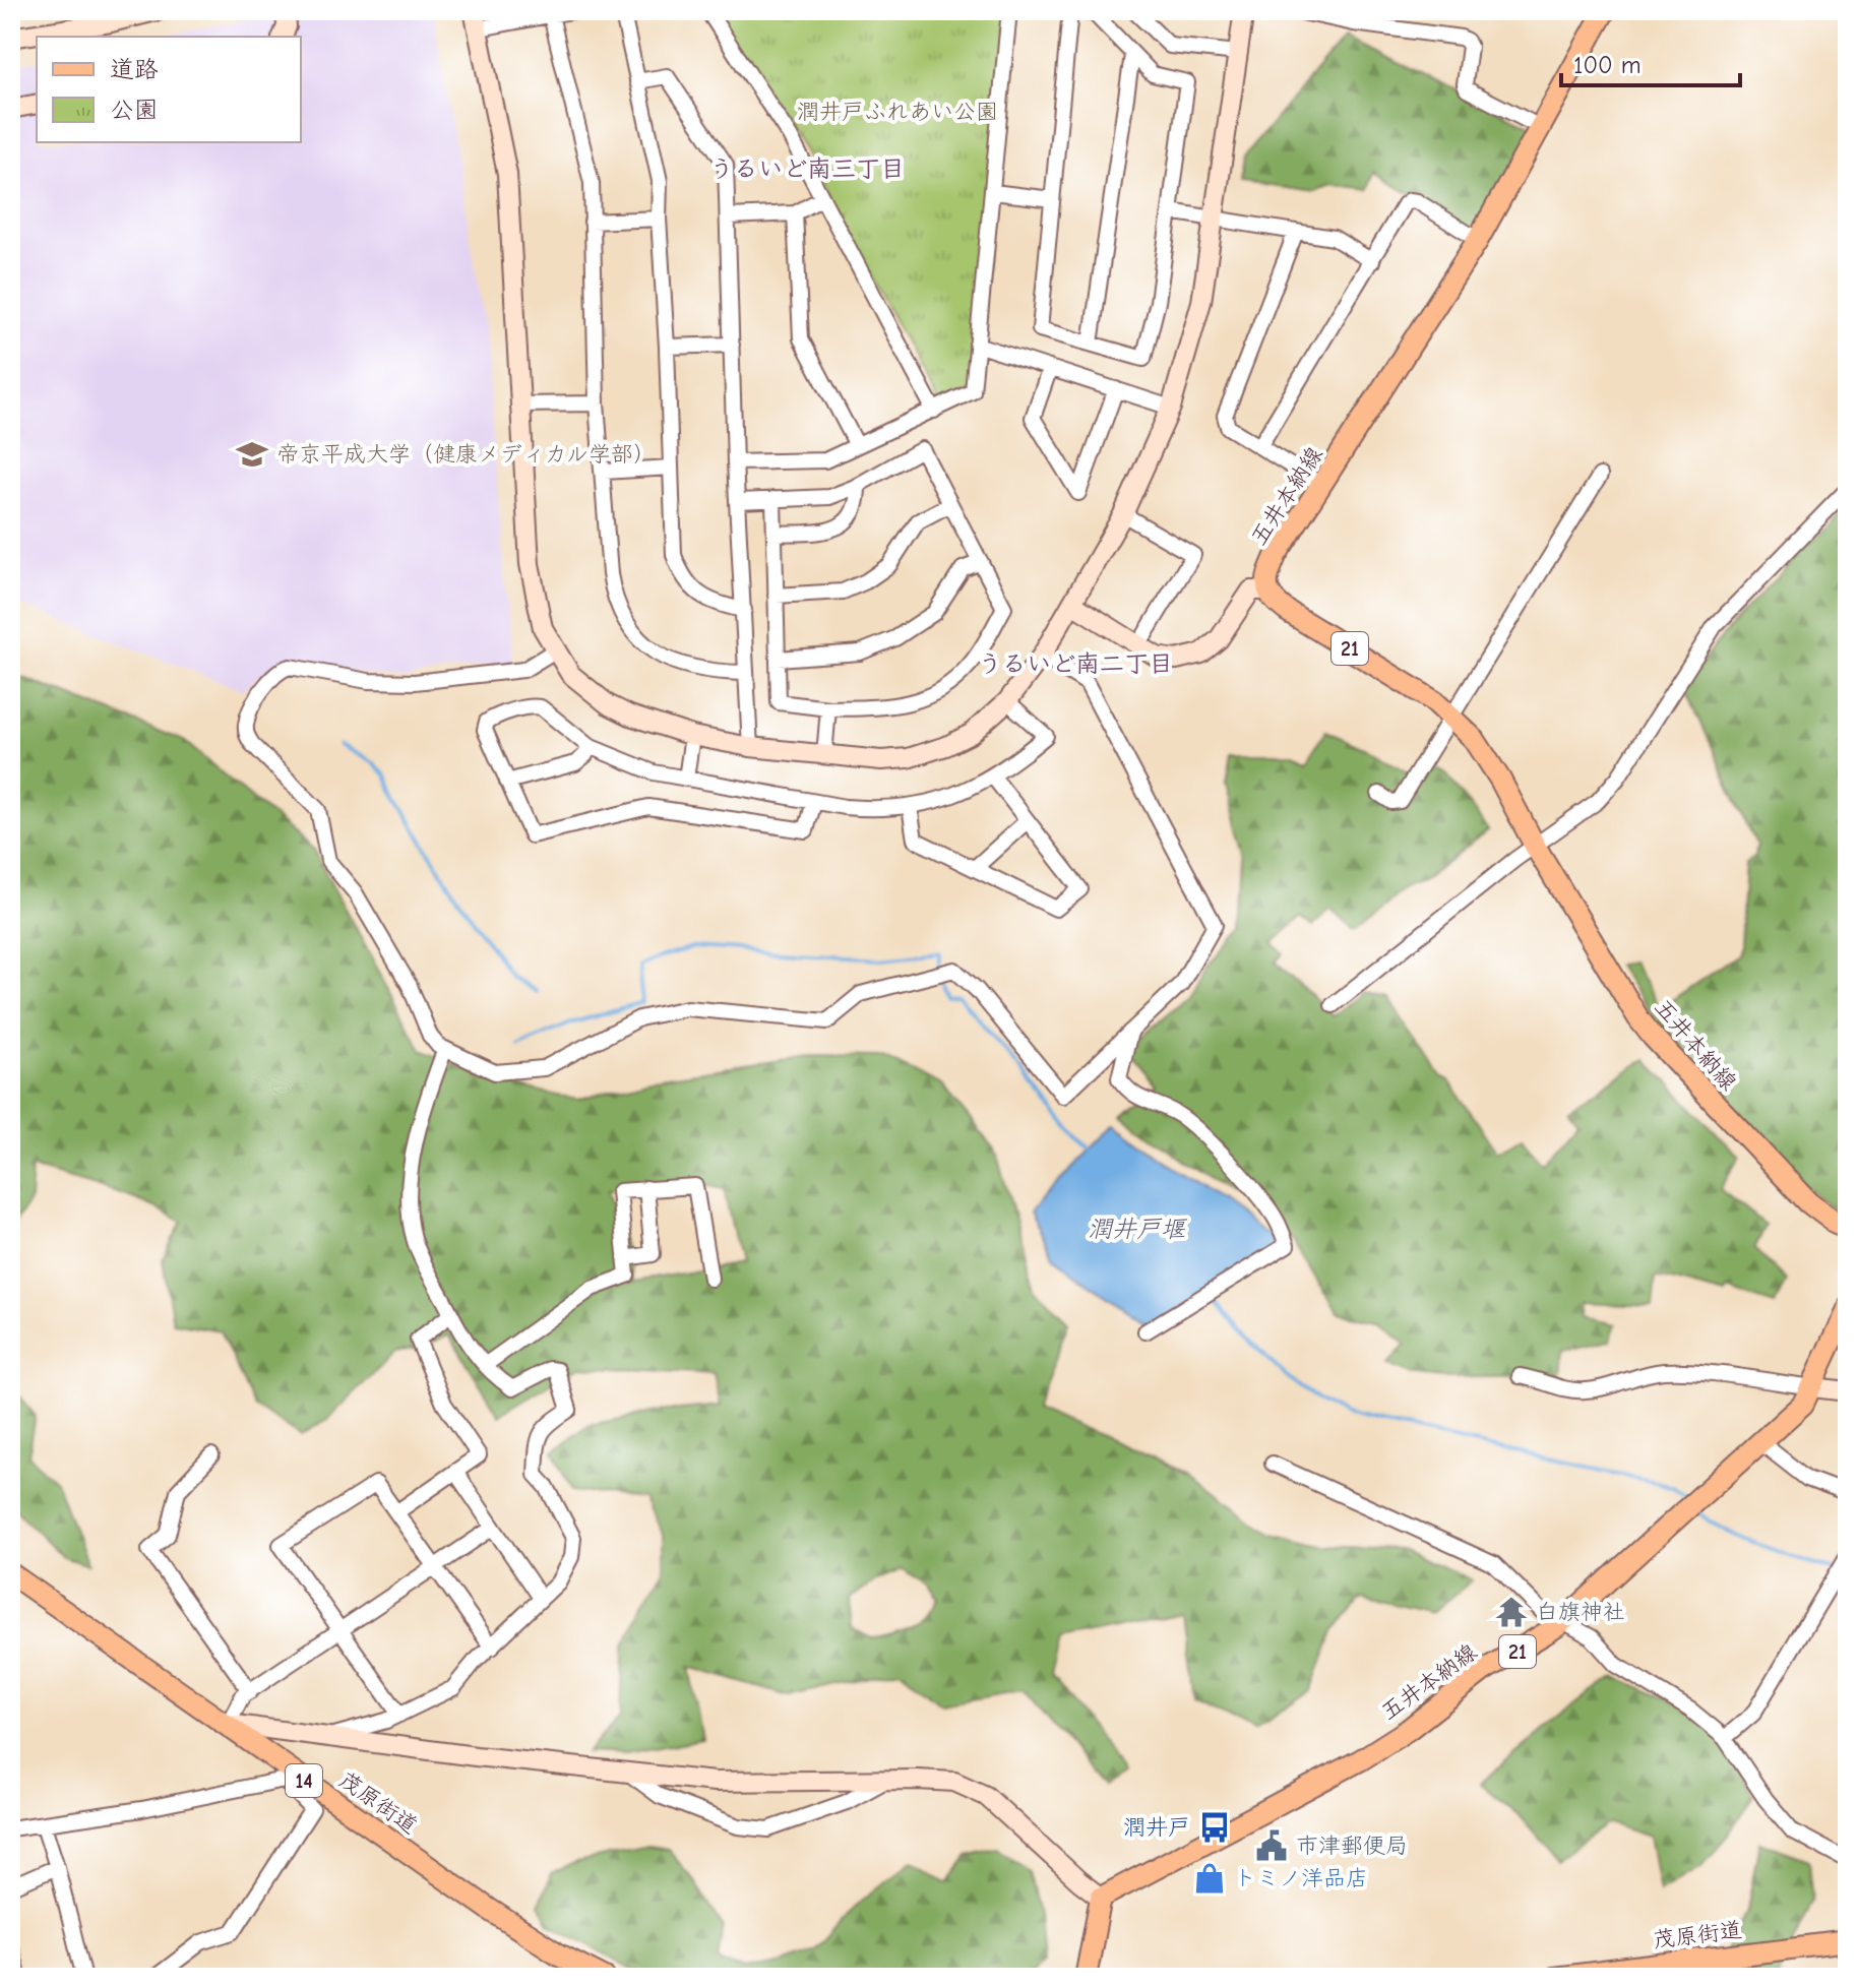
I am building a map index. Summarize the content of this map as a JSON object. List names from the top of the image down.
{
  "streets": {
    "main road": [
      "五井本納線",
      "21",
      "14",
      "茂原街道"
    ]
  },
  "districts": ["うるいど南三丁目", "うるいど南二丁目"],
  "water": ["潤井戸堰"],
  "parks": ["潤井戸ふれあい公園"],
  "places": {
    "school or university": ["帝京平成大学（健康メディカル学部）"],
    "temple": ["白旗神社"],
    "bus stop": ["潤井戸"],
    "public building": ["市津郵便局"],
    "shop": ["トミノ洋品店"]
  },
  "legend": ["道路", "公園"],
  "scale_bar": "100 m"
}
